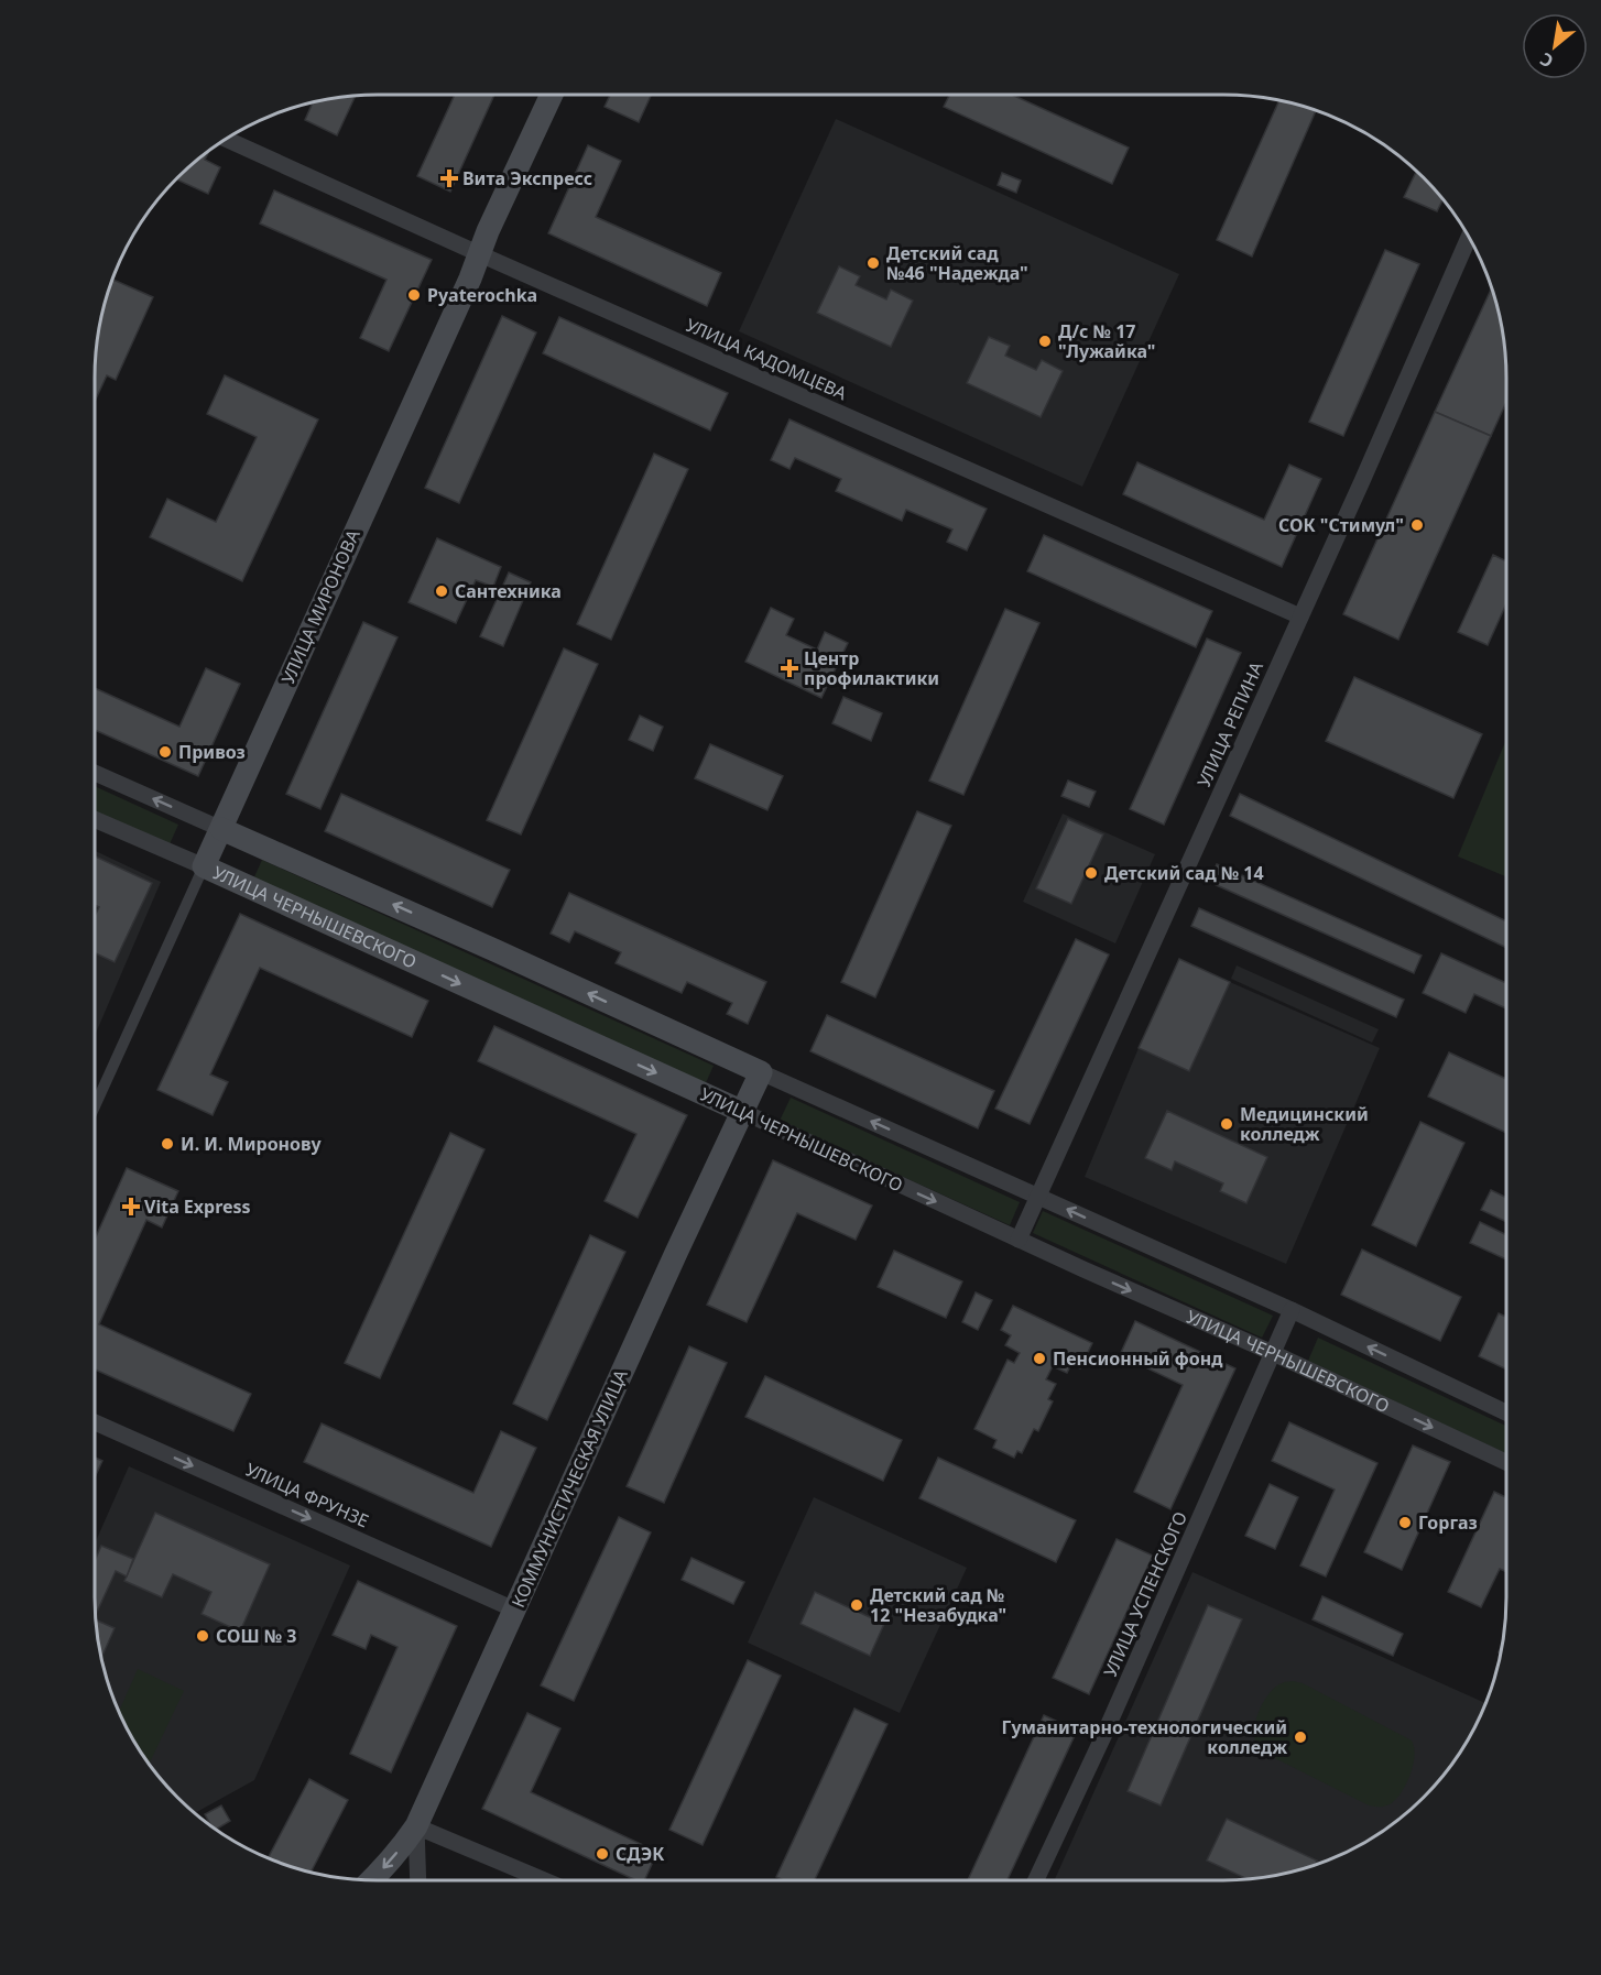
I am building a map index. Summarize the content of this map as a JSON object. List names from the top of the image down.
{
  "streets": {
    "main road": ["УЛИЦА МИРОНОВА", "УЛИЦА ЧЕРНЫШЕВСКОГО", "КОММУНИСТИЧЕСКАЯ УЛИЦА"],
    "street": [
      "УЛИЦА КАДОМЦЕВА",
      "УЛИЦА РЕПИНА",
      "УЛИЦА ФРУНЗЕ",
      "УЛИЦА УСПЕНСКОГО"
    ]
  },
  "crossings": [
    ["УЛИЦА КАДОМЦЕВА", "УЛИЦА МИРОНОВА"],
    ["УЛИЦА КАДОМЦЕВА", "УЛИЦА РЕПИНА"],
    ["УЛИЦА МИРОНОВА", "УЛИЦА ЧЕРНЫШЕВСКОГО"],
    ["УЛИЦА РЕПИНА", "УЛИЦА ЧЕРНЫШЕВСКОГО"],
    ["УЛИЦА ЧЕРНЫШЕВСКОГО", "КОММУНИСТИЧЕСКАЯ УЛИЦА"],
    ["УЛИЦА ЧЕРНЫШЕВСКОГО", "УЛИЦА УСПЕНСКОГО"],
    ["КОММУНИСТИЧЕСКАЯ УЛИЦА", "УЛИЦА ФРУНЗЕ"]
  ],
  "one_way": ["УЛИЦА ФРУНЗЕ"],
  "places": {
    "health": ["Вита Экспресс", "Центр профилактики", "Vita Express"],
    "other": [
      "Детский сад №46 \"Надежда\"",
      "Pyaterochka",
      "Д/с № 17 \"Лужайка\"",
      "СОК \"Стимул\"",
      "Сантехника",
      "Привоз",
      "Детский сад № 14",
      "Медицинский колледж",
      "И. И. Миронову",
      "Пенсионный фонд",
      "Горгаз",
      "Детский сад № 12 \"Незабудка\"",
      "СОШ № 3",
      "Гуманитарно-технологический колледж",
      "СДЭК"
    ]
  },
  "north": "bottom left"
}
